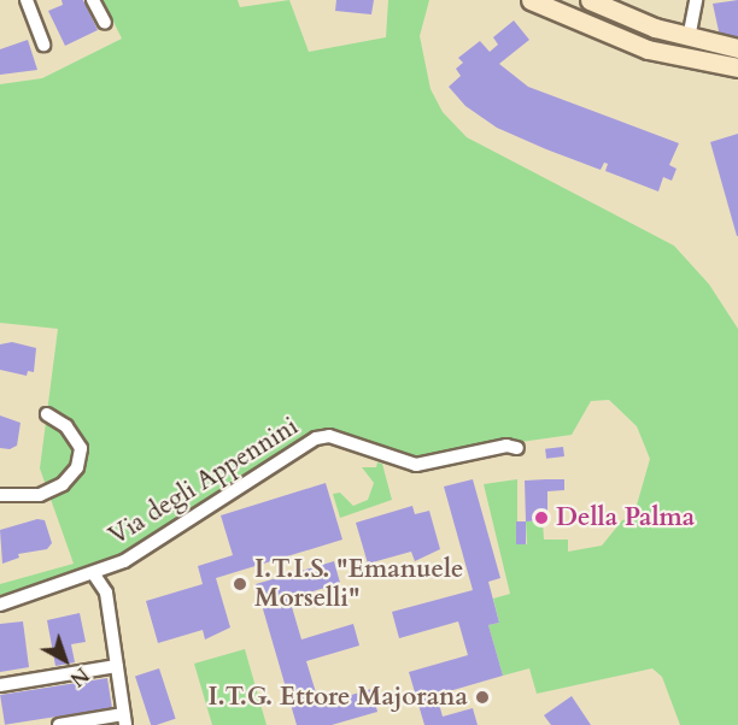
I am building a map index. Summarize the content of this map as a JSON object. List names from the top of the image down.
{
  "streets": {
    "street": ["Via degli Appennini"]
  },
  "places": ["Della Palma", "I.T.I.S. \"Emanuele Morselli\"", "I.T.G. Ettore Majorana"],
  "north": "bottom right"
}
